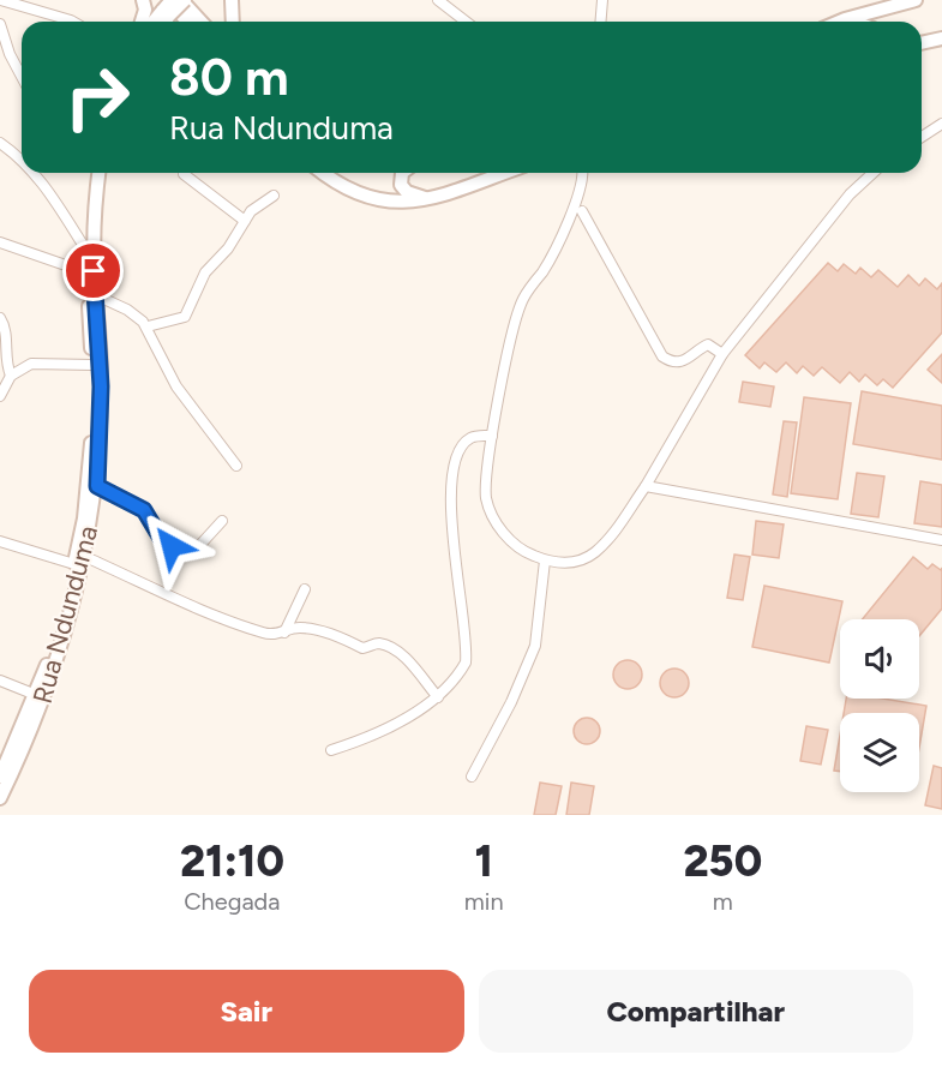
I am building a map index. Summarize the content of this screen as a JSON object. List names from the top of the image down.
{
  "streets": {
    "main road": ["Rua Ndunduma"]
  },
  "page": {
    "turn": ["80 m", "Rua Ndunduma"],
    "eta": [
      "21:10",
      "Chegada",
      "1",
      "min",
      "250",
      "m"
    ],
    "buttons": ["Sair", "Compartilhar"]
  }
}
